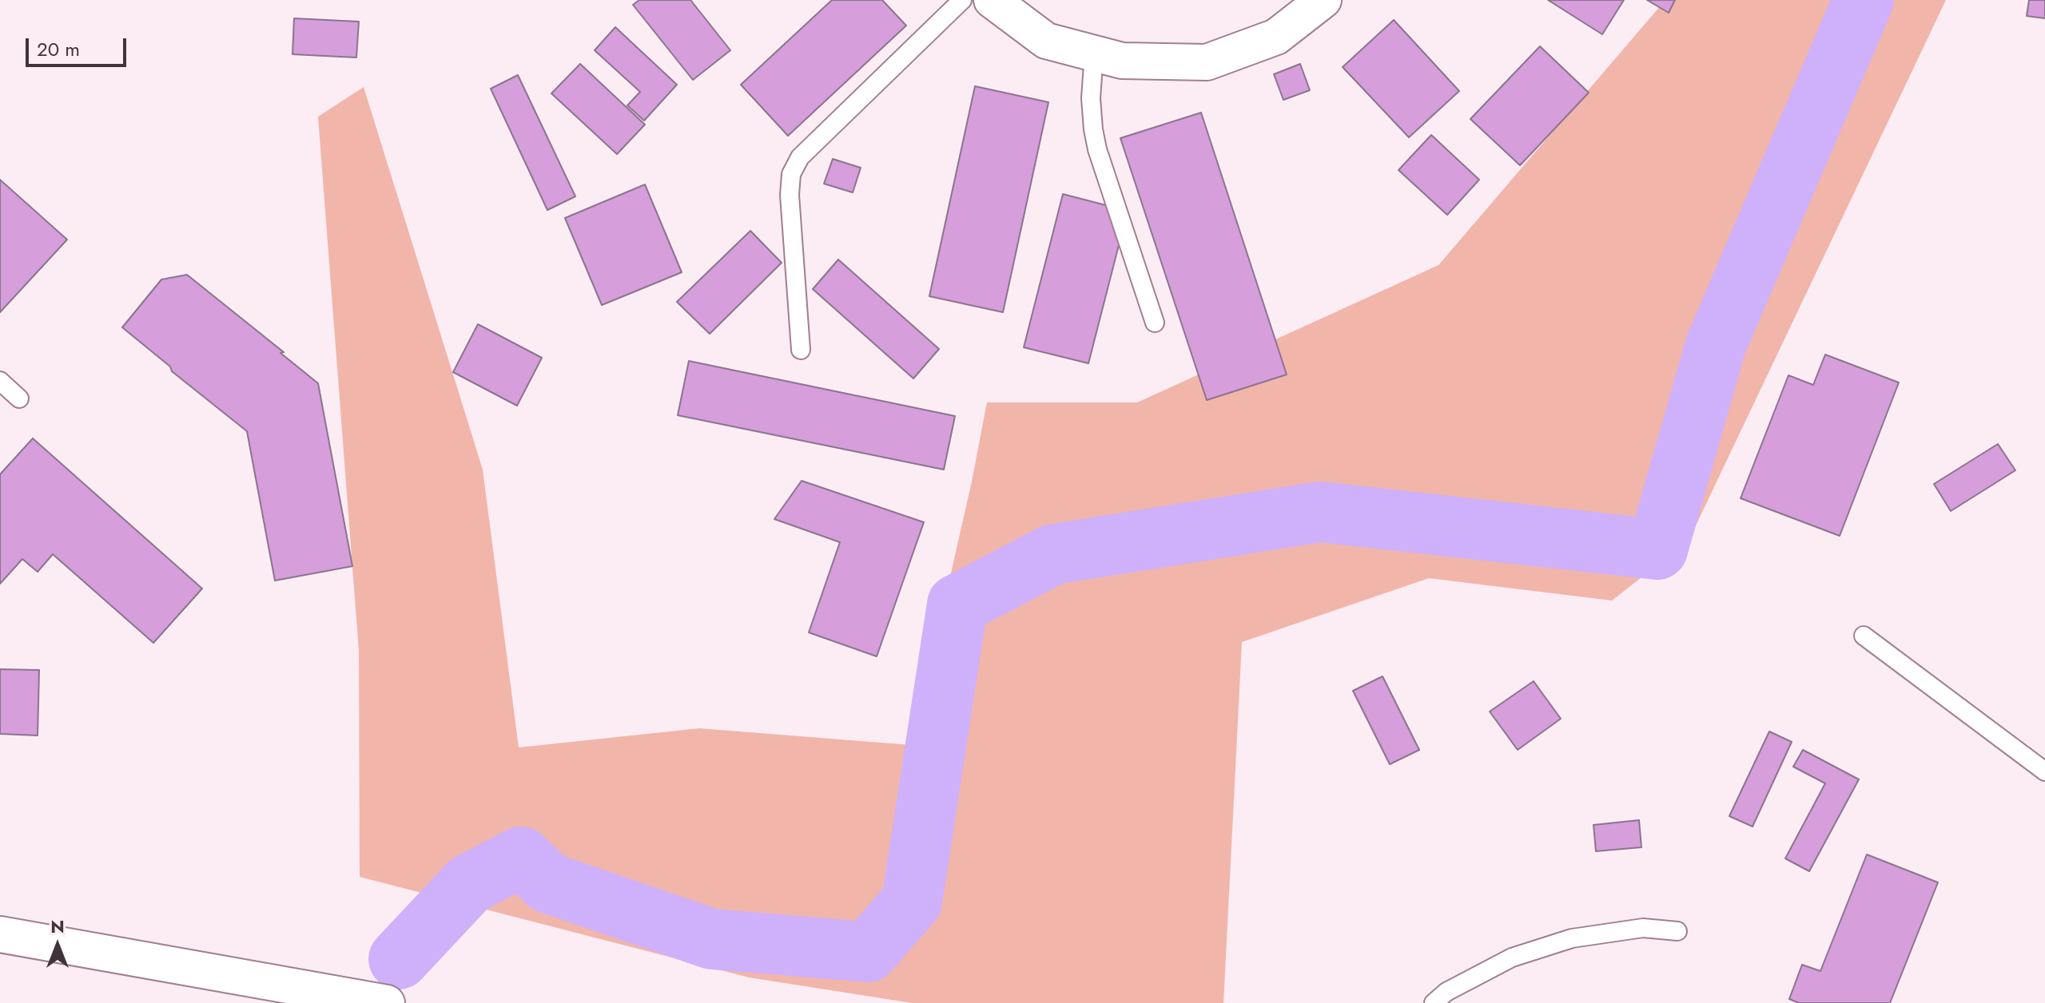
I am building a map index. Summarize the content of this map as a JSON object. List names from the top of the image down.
{
  "scale_bar": "20 m",
  "north": "top"
}
